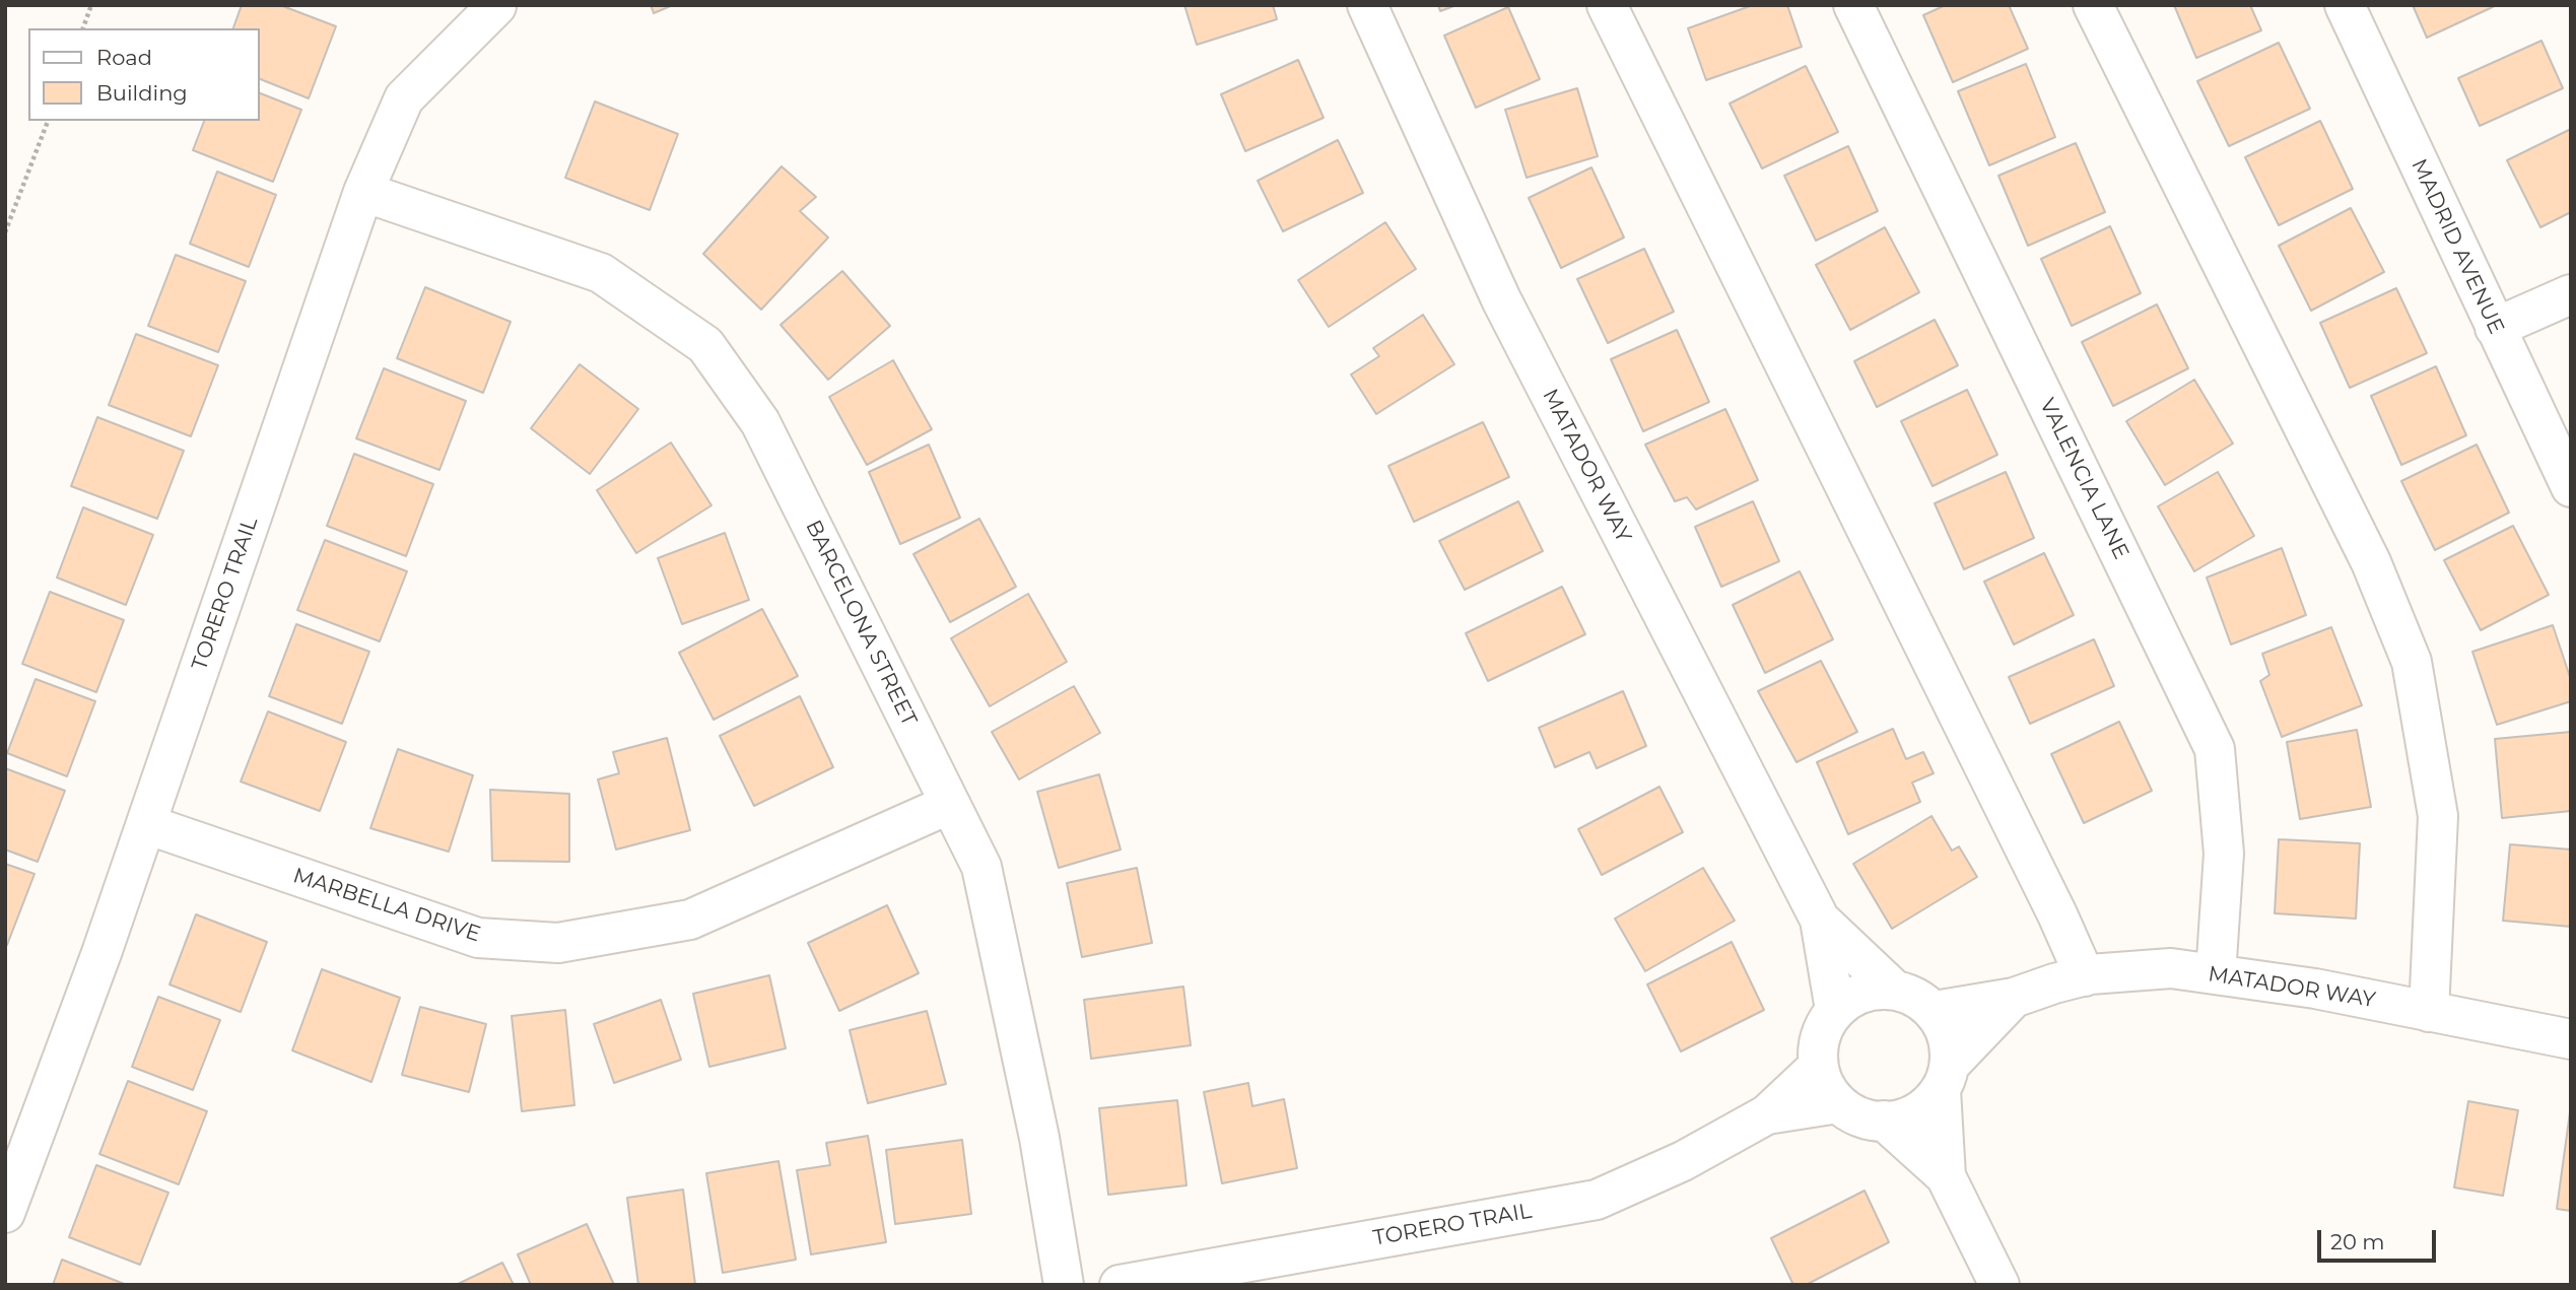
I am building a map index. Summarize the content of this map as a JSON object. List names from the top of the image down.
{
  "streets": {
    "street": [
      "MADRID AVENUE",
      "MATADOR WAY",
      "VALENCIA LANE",
      "TORERO TRAIL",
      "BARCELONA STREET",
      "MARBELLA DRIVE"
    ]
  },
  "crossings": [
    ["MATADOR WAY", "VALENCIA LANE"],
    ["MATADOR WAY", "TORERO TRAIL"],
    ["TORERO TRAIL", "BARCELONA STREET"],
    ["TORERO TRAIL", "MARBELLA DRIVE"],
    ["BARCELONA STREET", "MARBELLA DRIVE"]
  ],
  "legend": ["Road", "Building"],
  "scale_bar": "20 m"
}
